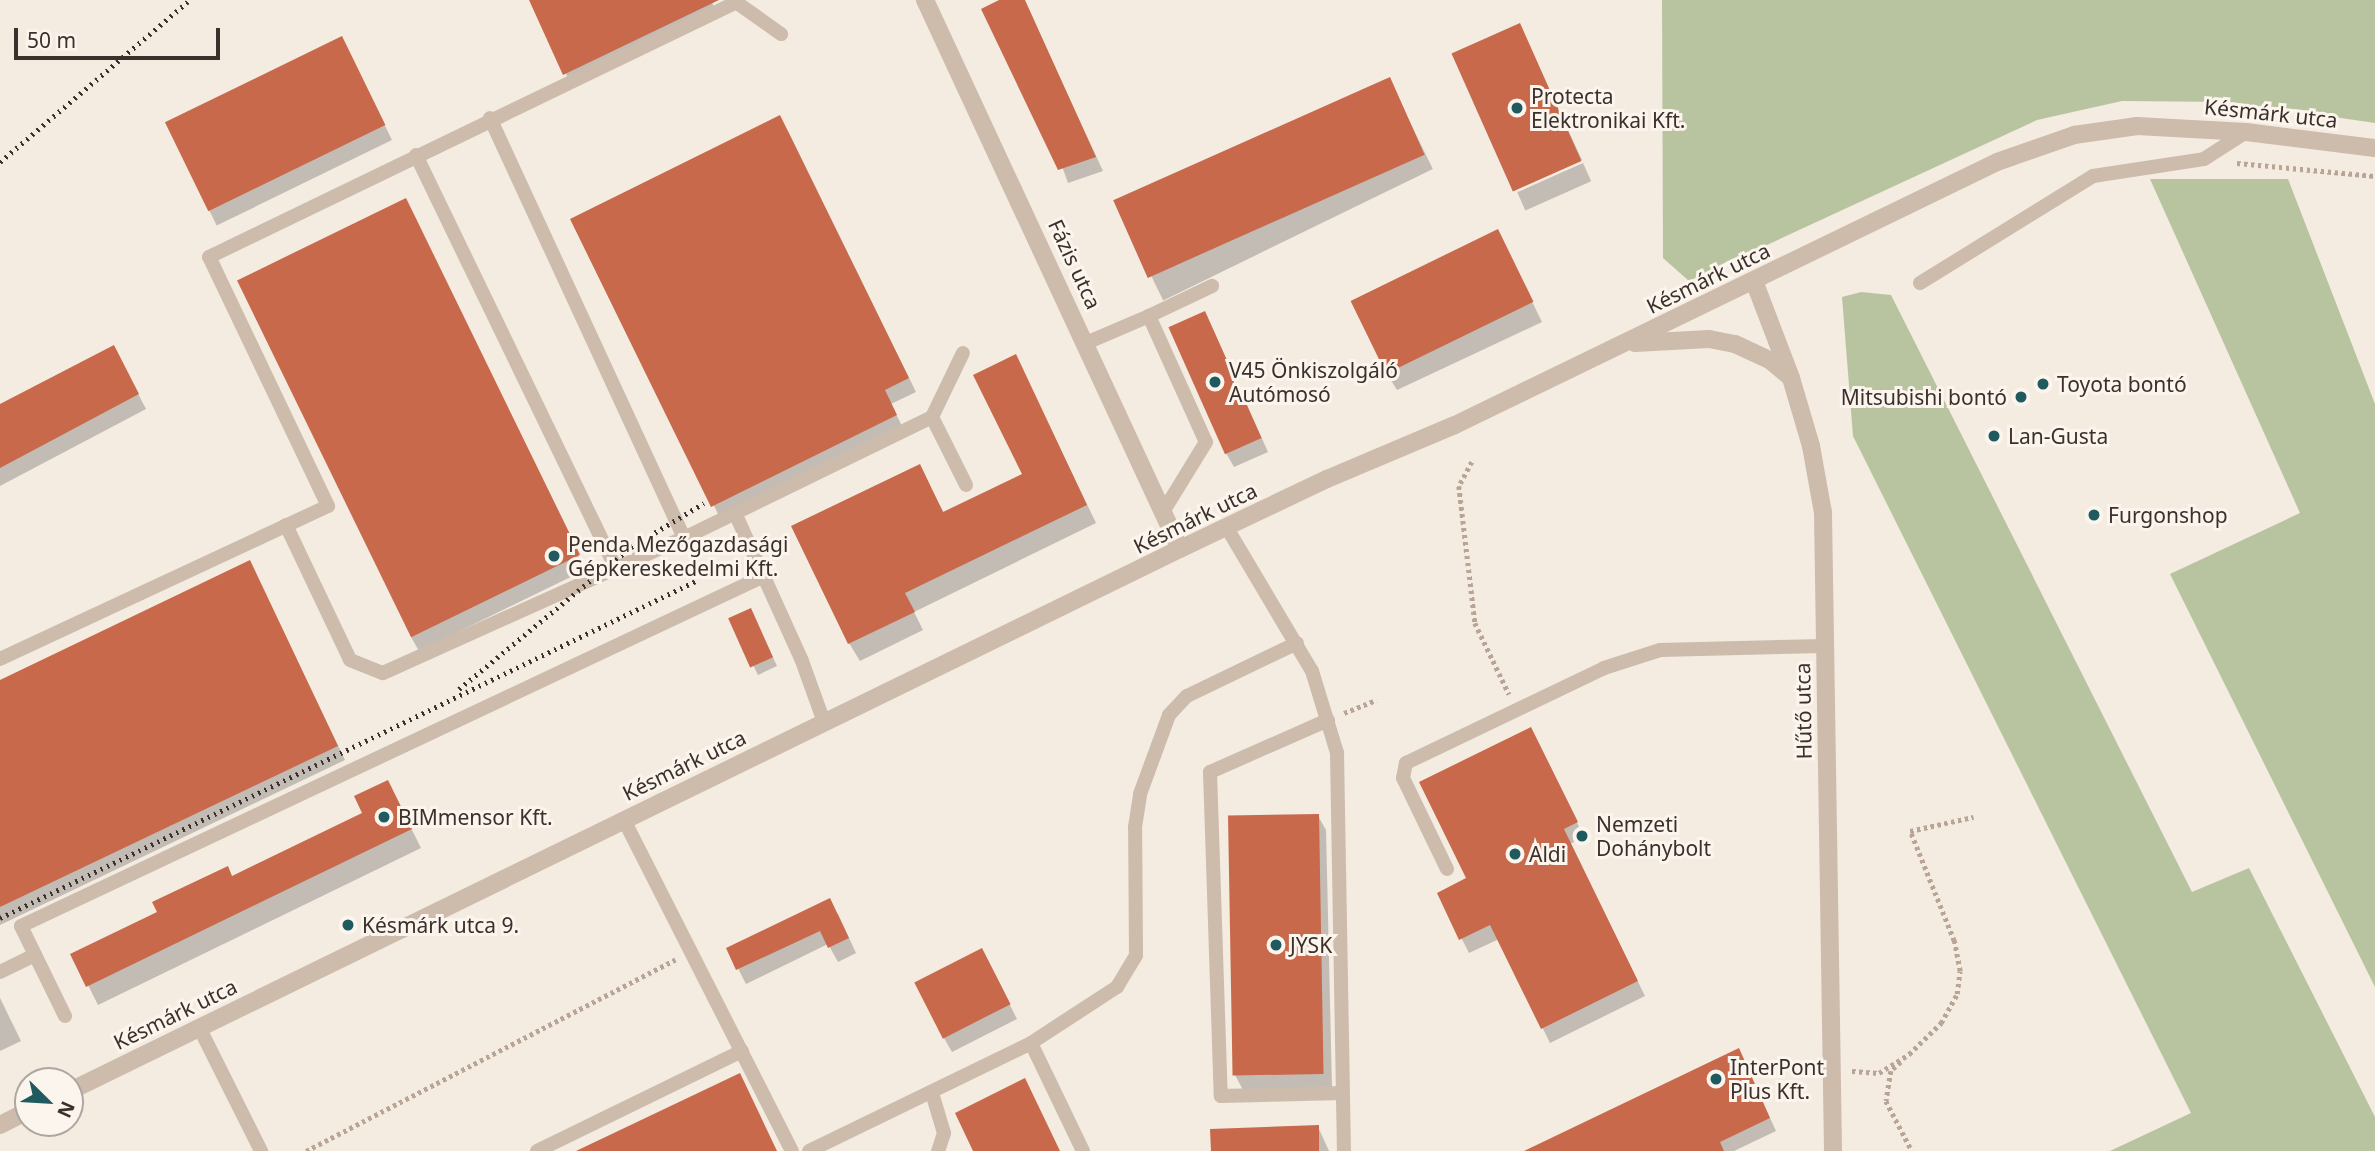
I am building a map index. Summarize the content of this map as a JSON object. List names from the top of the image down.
{
  "streets": {
    "street": ["Késmárk utca", "Fázis utca", "Hűtő utca"]
  },
  "crossings": [
    ["Késmárk utca", "Fázis utca"],
    ["Késmárk utca", "Hűtő utca"]
  ],
  "places": [
    "Protecta Elektronikai Kft.",
    "V45 Önkiszolgáló Autómosó",
    "Toyota bontó",
    "Mitsubishi bontó",
    "Lan-Gusta",
    "Furgonshop",
    "Penda Mezőgazdasági Gépkereskedelmi Kft.",
    "BIMmensor Kft.",
    "Nemzeti Dohánybolt",
    "Aldi",
    "Késmárk utca 9.",
    "JYSK",
    "InterPont Plus Kft."
  ],
  "scale_bar": "50 m",
  "north": "bottom right"
}
